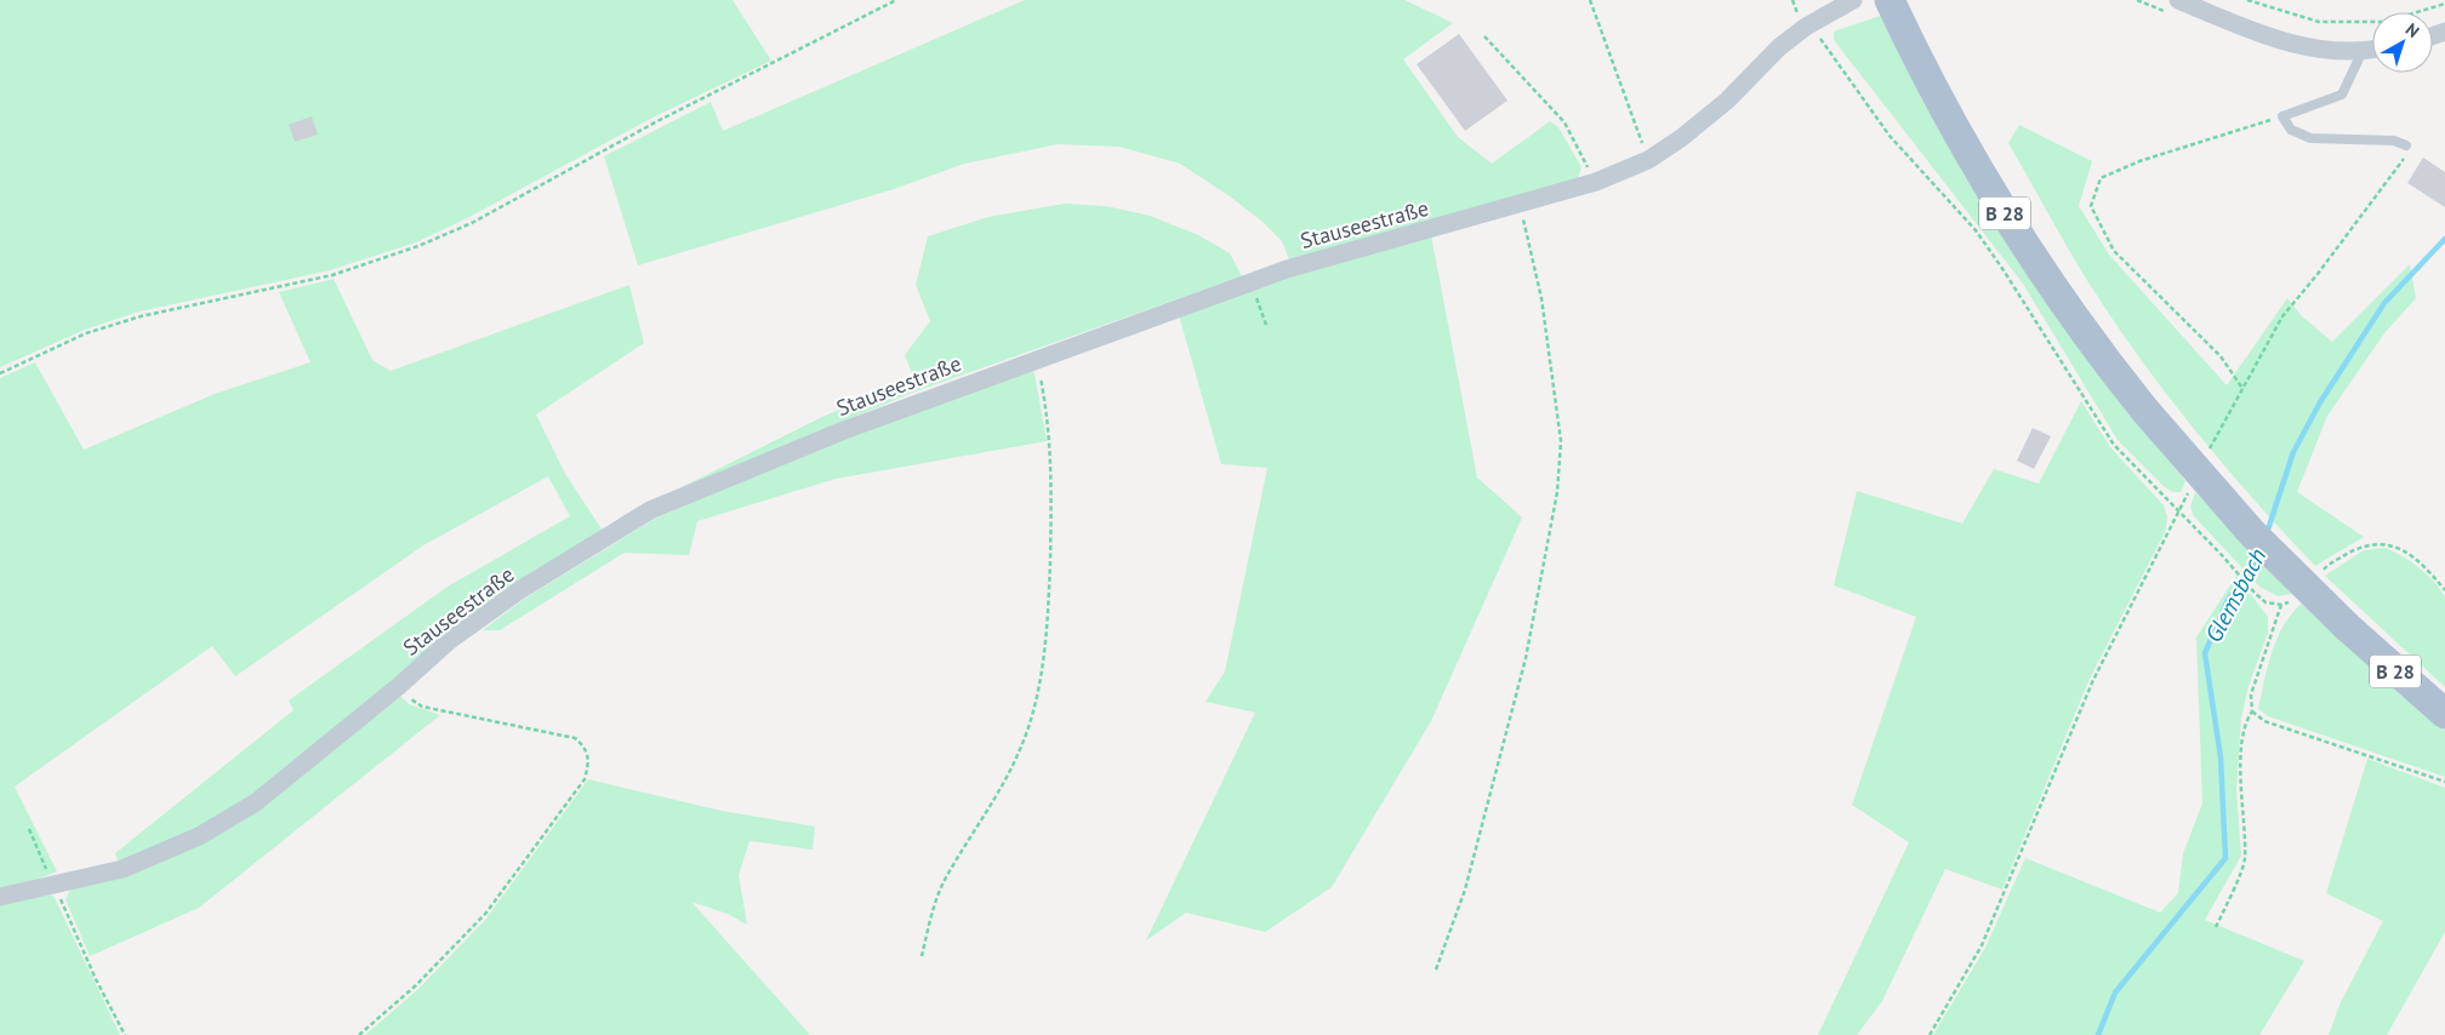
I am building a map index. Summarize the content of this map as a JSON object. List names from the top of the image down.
{
  "streets": {
    "main road": ["B 28"],
    "street": ["Stauseestraße"]
  },
  "water": ["Glemsbach"],
  "north": "top right"
}
